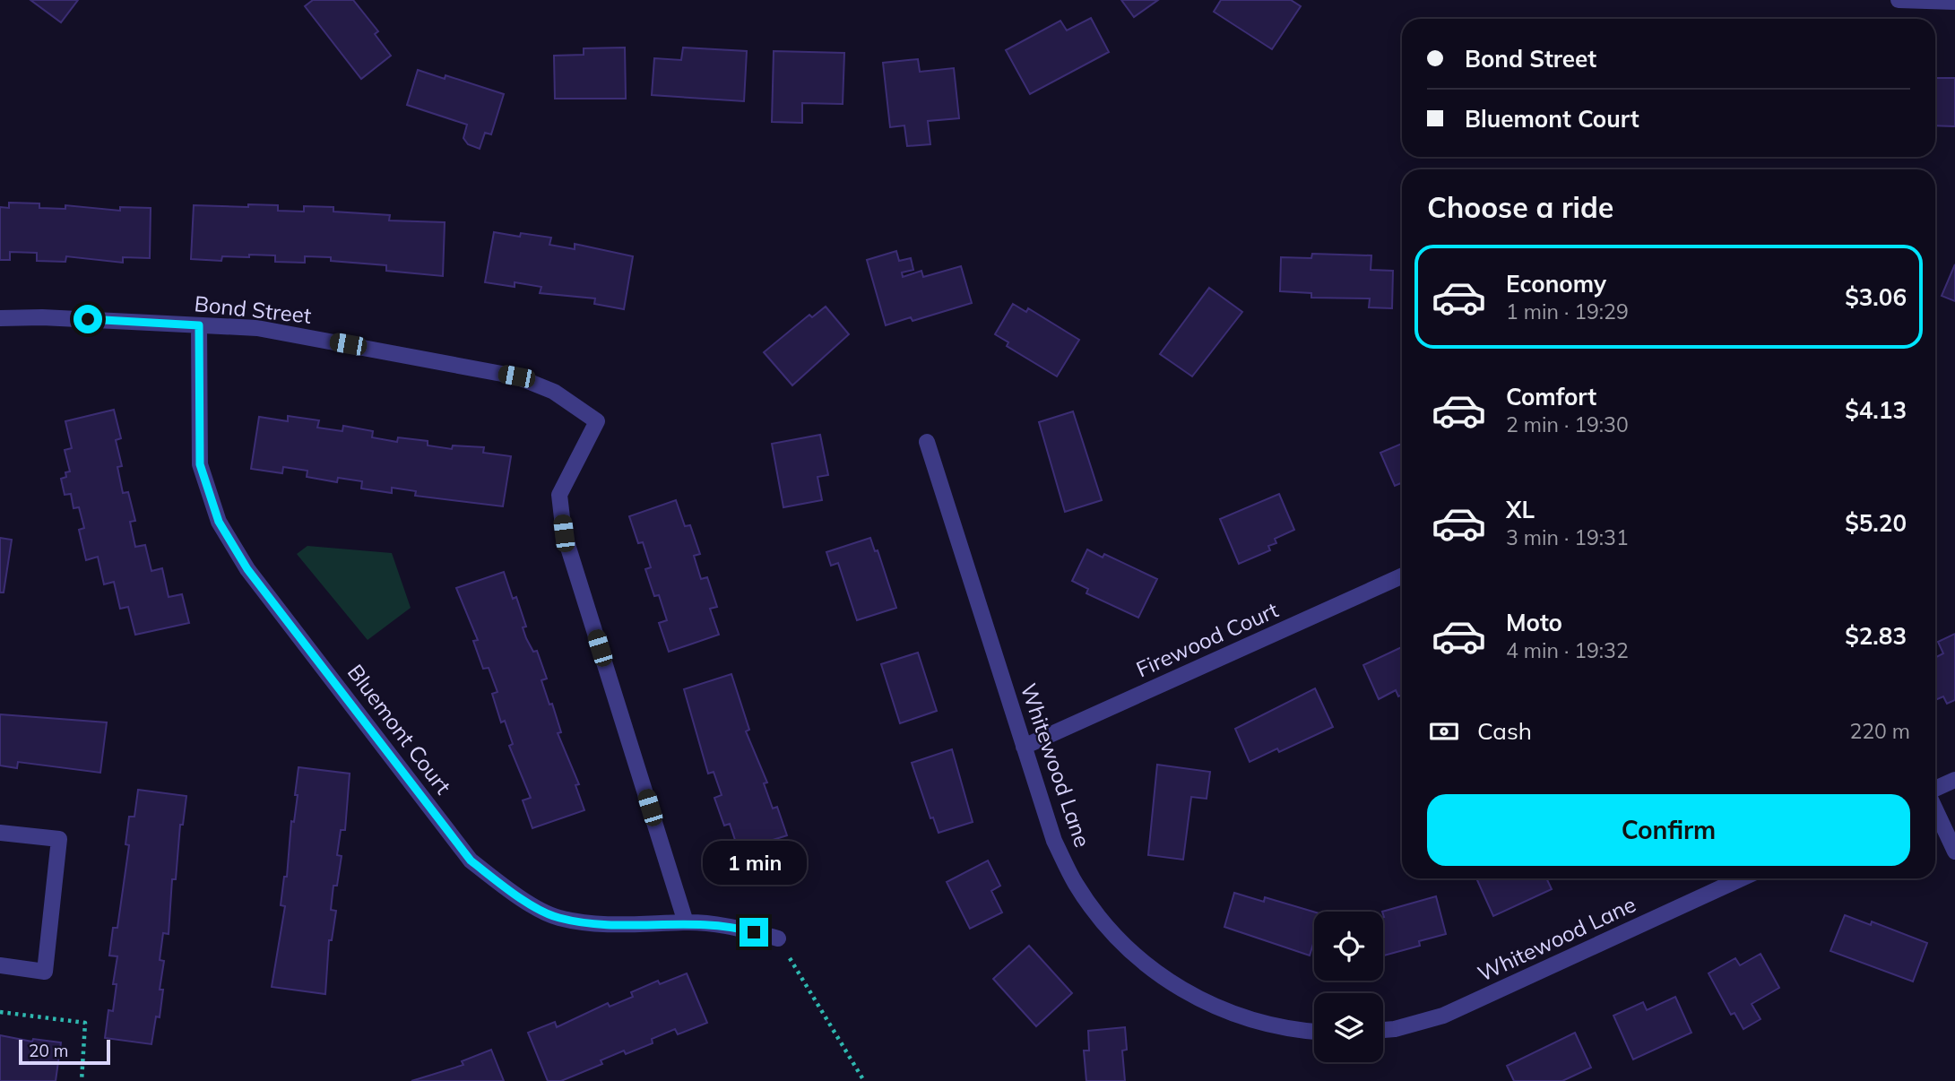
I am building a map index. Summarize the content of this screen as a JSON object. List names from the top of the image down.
{
  "streets": {
    "street": [
      "Bond Street",
      "Firewood Court",
      "Bluemont Court",
      "Whitewood Lane"
    ]
  },
  "crossings": [
    ["Bond Street", "Bluemont Court"],
    ["Firewood Court", "Whitewood Lane"]
  ],
  "scale_bar": "20 m",
  "page": {
    "banner": ["Bond Street", "Bluemont Court"],
    "heading": "Choose a ride",
    "list": [
      {
        "name": "Economy",
        "note": "1 min · 19:29",
        "value": "$3.06"
      },
      {
        "name": "Comfort",
        "note": "2 min · 19:30",
        "value": "$4.13"
      },
      {
        "name": "XL",
        "note": "3 min · 19:31",
        "value": "$5.20"
      },
      {
        "name": "Moto",
        "note": "4 min · 19:32",
        "value": "$2.83"
      }
    ],
    "pay": ["Cash", "220 m"],
    "buttons": "Confirm",
    "bubble": "1 min",
    "scale": "20 m"
  }
}
